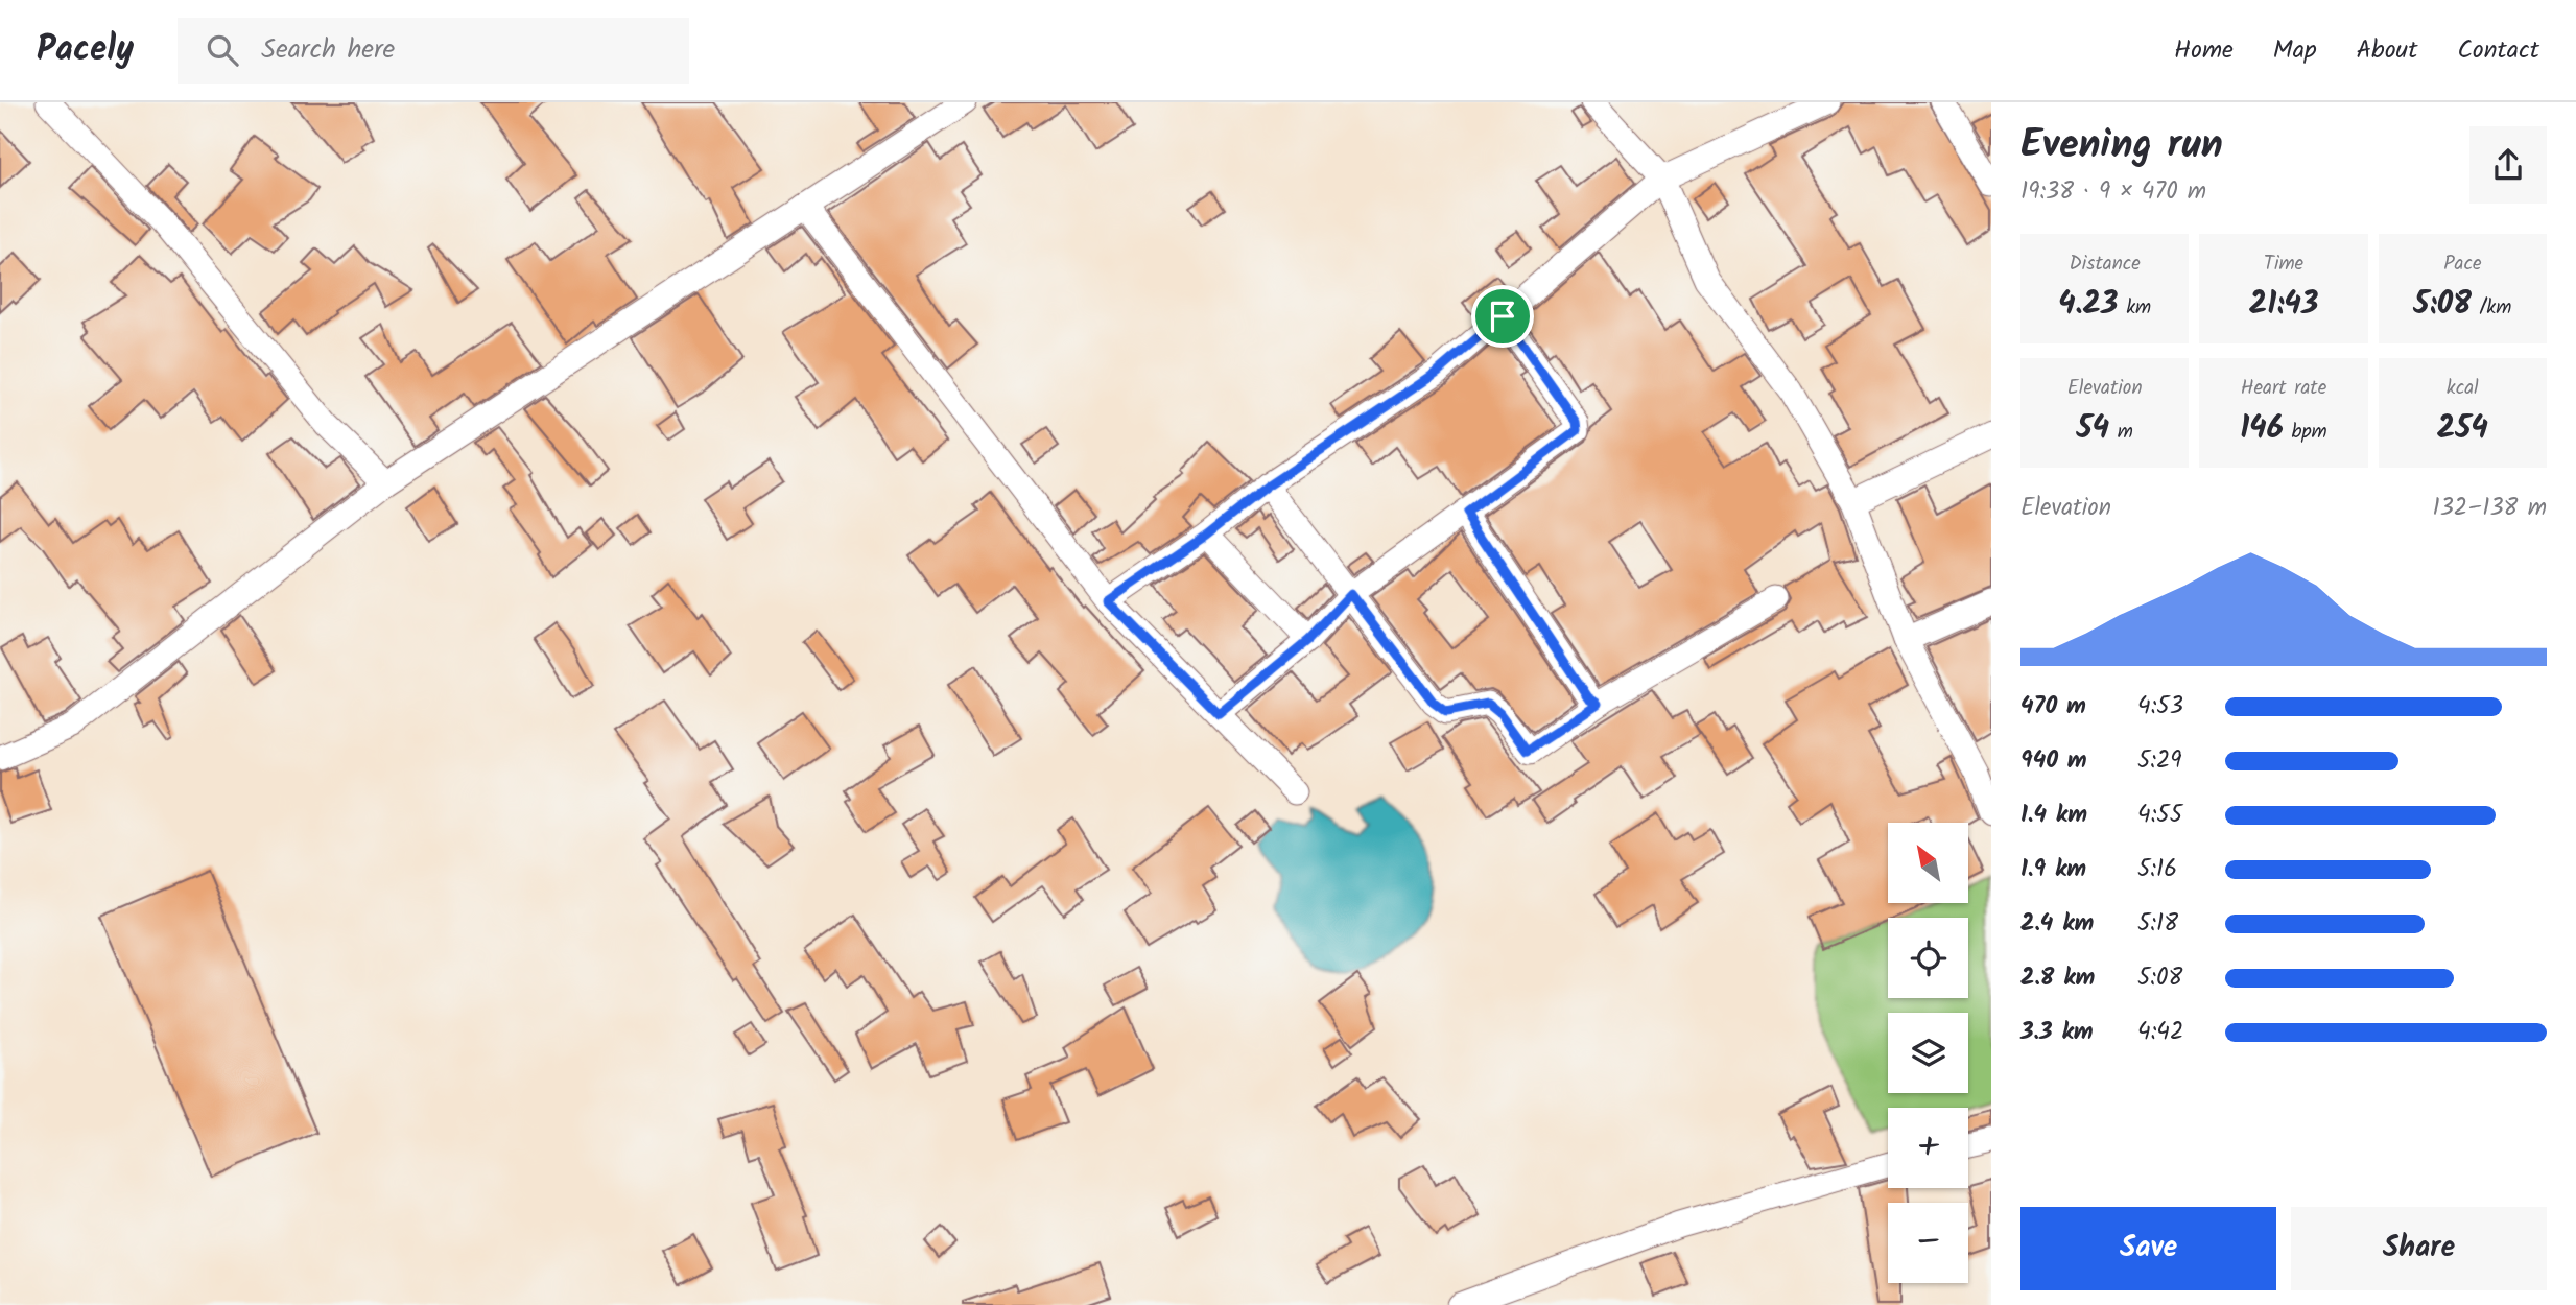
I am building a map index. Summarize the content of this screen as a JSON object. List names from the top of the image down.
{
  "north": "top left",
  "page": {
    "header": "Pacely",
    "search": "Search here",
    "nav": [
      "Home",
      "Map",
      "About",
      "Contact"
    ],
    "heading": ["Evening run", "19:38 · 9 × 470 m"],
    "stats": [
      ["Distance", "4.23 km"],
      ["Time", "21:43"],
      ["Pace", "5:08 /km"],
      ["Elevation", "54 m"],
      ["Heart rate", "146 bpm"],
      ["kcal", "254"]
    ],
    "chart": ["Elevation", "132–138 m"],
    "list": [
      {
        "name": "470 m",
        "note": "4:53"
      },
      {
        "name": "940 m",
        "note": "5:29"
      },
      {
        "name": "1.4 km",
        "note": "4:55"
      },
      {
        "name": "1.9 km",
        "note": "5:16"
      },
      {
        "name": "2.4 km",
        "note": "5:18"
      },
      {
        "name": "2.8 km",
        "note": "5:08"
      },
      {
        "name": "3.3 km",
        "note": "4:42"
      }
    ],
    "map_buttons": ["+", "−"],
    "buttons": ["Save", "Share"]
  }
}
